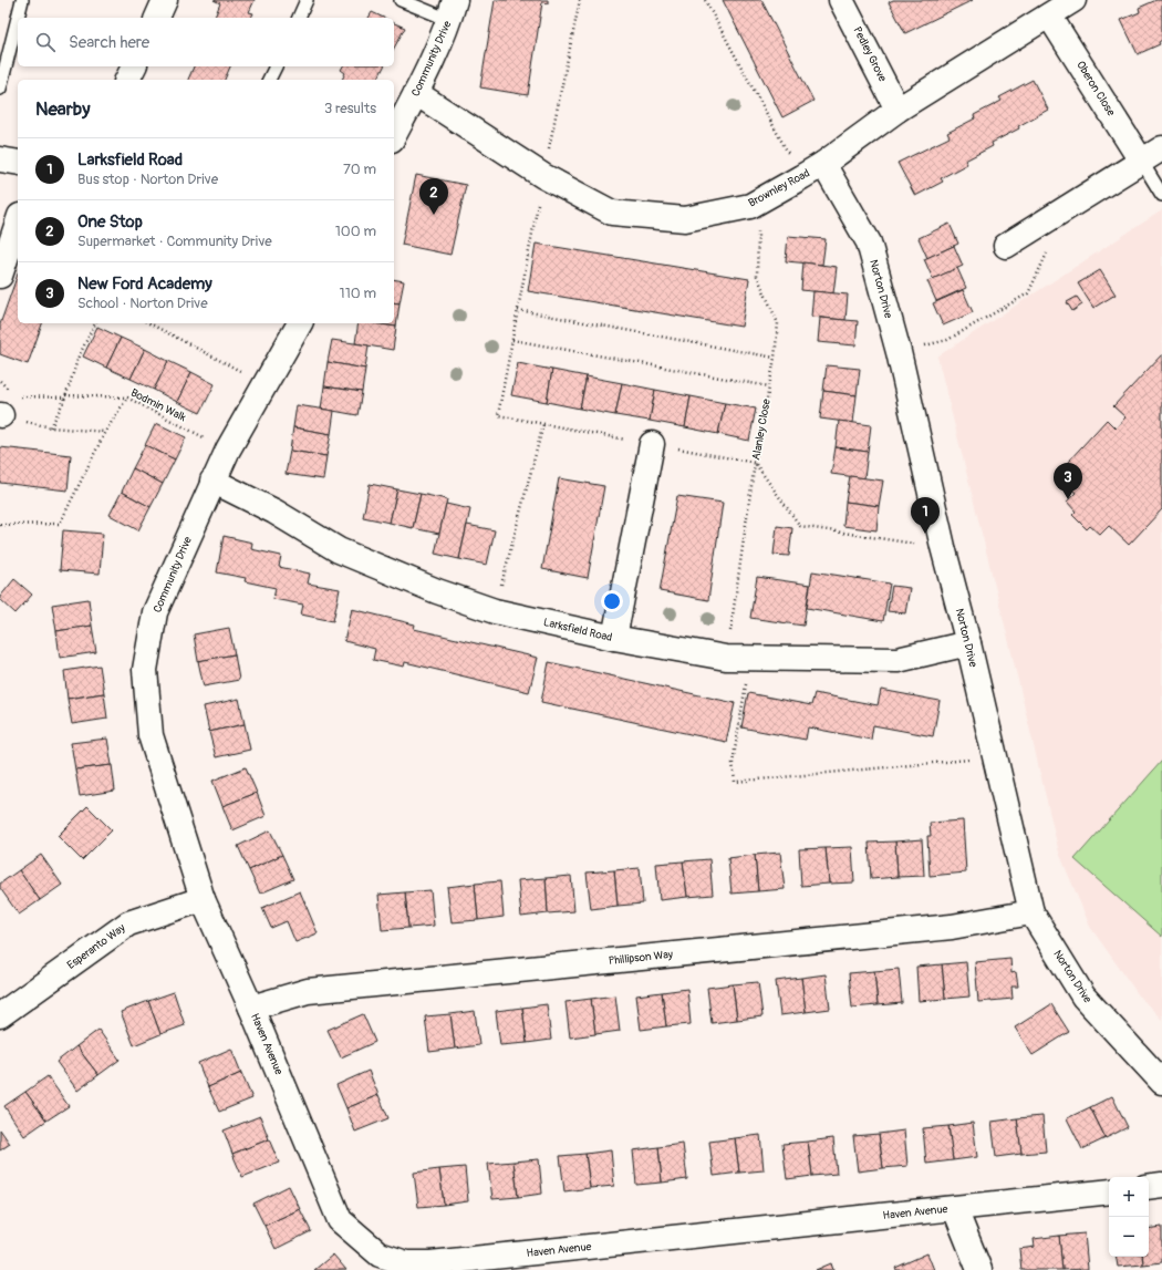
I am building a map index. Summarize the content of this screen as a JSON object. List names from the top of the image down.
{
  "streets": {
    "street": [
      "Pedley Grove",
      "Community Drive",
      "Oberon Close",
      "Brownley Road",
      "Norton Drive",
      "Larksfield Road",
      "Esperanto Way",
      "Phillipson Way",
      "Haven Avenue"
    ],
    "path": ["Bodmin Walk", "Alanley Close"]
  },
  "crossings": [
    ["Pedley Grove", "Brownley Road"],
    ["Community Drive", "Brownley Road"],
    ["Community Drive", "Bodmin Walk"],
    ["Community Drive", "Larksfield Road"],
    ["Community Drive", "Esperanto Way"],
    ["Community Drive", "Haven Avenue"],
    ["Oberon Close", "Brownley Road"],
    ["Brownley Road", "Norton Drive"],
    ["Brownley Road", "Alanley Close"],
    ["Norton Drive", "Alanley Close"],
    ["Norton Drive", "Larksfield Road"],
    ["Norton Drive", "Phillipson Way"],
    ["Alanley Close", "Larksfield Road"],
    ["Esperanto Way", "Haven Avenue"],
    ["Phillipson Way", "Haven Avenue"]
  ],
  "page": {
    "search": "Search here",
    "heading": ["Nearby", "3 results"],
    "list": [
      {
        "mark": "1",
        "name": "Larksfield Road",
        "note": "Bus stop · Norton Drive",
        "value": "70 m"
      },
      {
        "mark": "2",
        "name": "One Stop",
        "note": "Supermarket · Community Drive",
        "value": "100 m"
      },
      {
        "mark": "3",
        "name": "New Ford Academy",
        "note": "School · Norton Drive",
        "value": "110 m"
      }
    ],
    "pins": ["2", "3", "1"],
    "map_buttons": ["+", "−"]
  }
}
